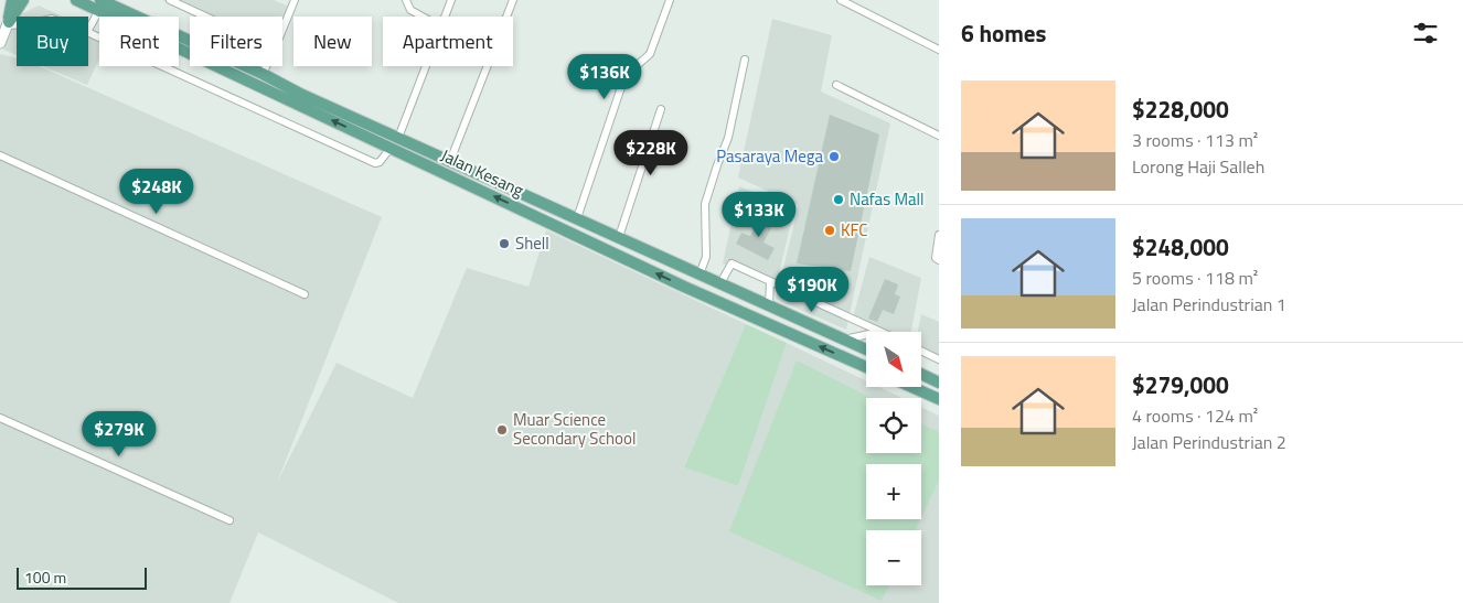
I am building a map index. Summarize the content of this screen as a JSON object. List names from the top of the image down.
{
  "streets": {
    "main road": ["Jalan Kesang"]
  },
  "places": [
    "Pasaraya Mega",
    "Nafas Mall",
    "KFC",
    "Shell",
    "Muar Science Secondary School"
  ],
  "scale_bar": "100 m",
  "north": "bottom right",
  "page": {
    "heading": "6 homes",
    "chip": [
      "Buy",
      "Rent",
      "Filters",
      "New",
      "Apartment"
    ],
    "price": [
      "$136K",
      "$228K",
      "$248K",
      "$133K",
      "$190K",
      "$279K"
    ],
    "list": [
      {
        "name": "$228,000",
        "note": "3 rooms · 113 m² · Lorong Haji Salleh"
      },
      {
        "name": "$248,000",
        "note": "5 rooms · 118 m² · Jalan Perindustrian 1"
      },
      {
        "name": "$279,000",
        "note": "4 rooms · 124 m² · Jalan Perindustrian 2"
      }
    ],
    "map_buttons": ["+", "−"],
    "scale": "100 m"
  }
}
